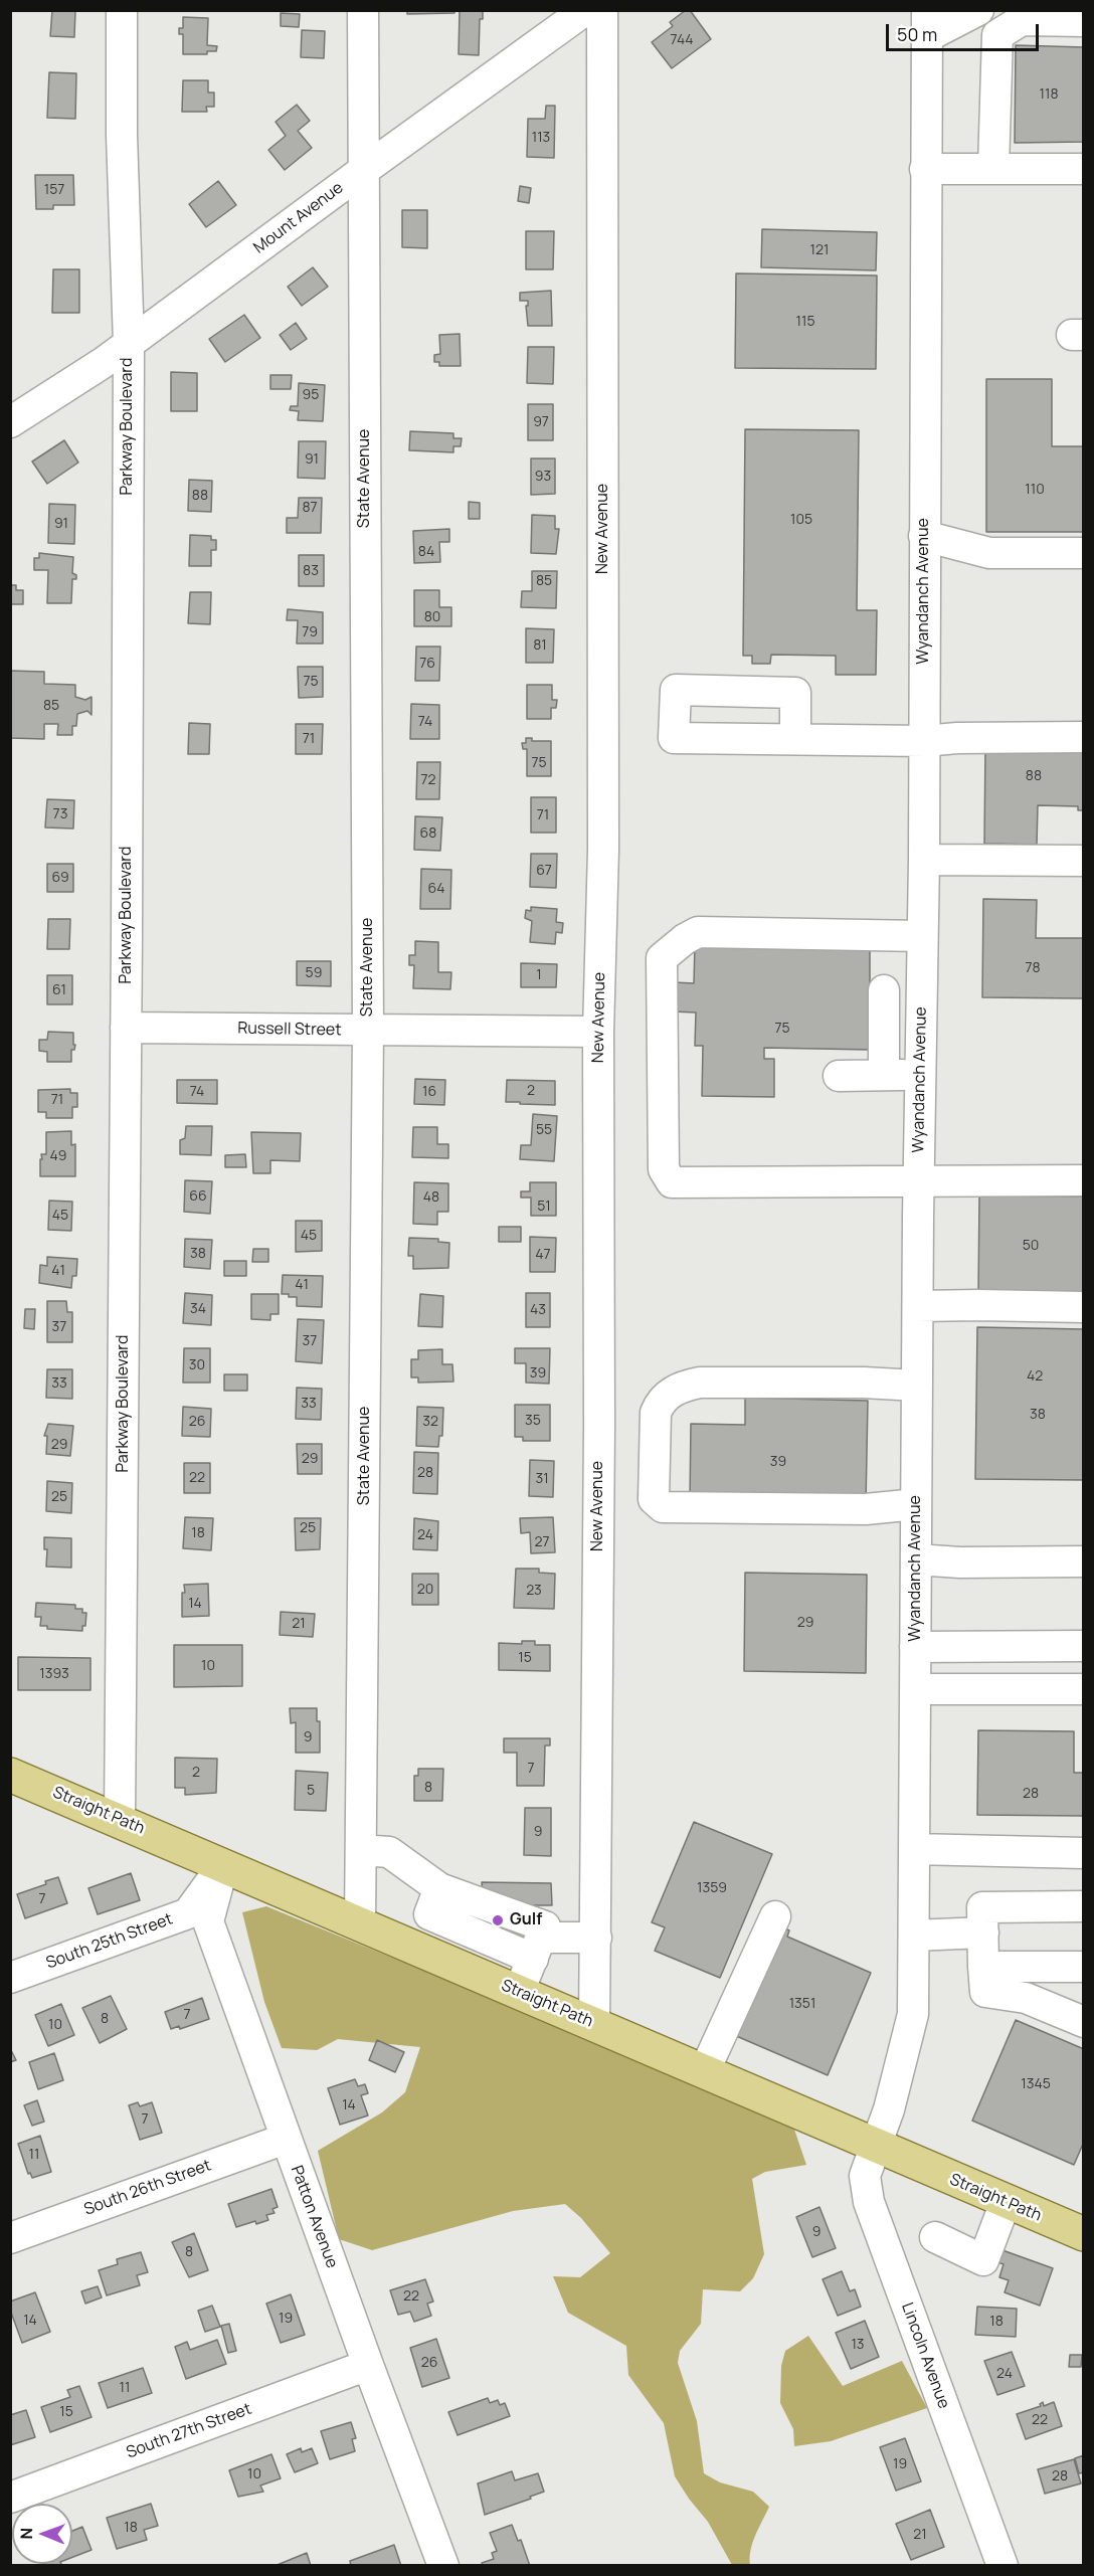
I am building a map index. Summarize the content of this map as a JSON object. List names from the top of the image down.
{
  "streets": {
    "main road": ["Straight Path"],
    "street": [
      "Mount Avenue",
      "Parkway Boulevard",
      "State Avenue",
      "New Avenue",
      "Wyandanch Avenue",
      "Russell Street",
      "South 25th Street",
      "South 26th Street",
      "Patton Avenue",
      "Lincoln Avenue",
      "South 27th Street"
    ]
  },
  "crossings": [
    ["Mount Avenue", "Parkway Boulevard"],
    ["Mount Avenue", "State Avenue"],
    ["Parkway Boulevard", "Russell Street"],
    ["Parkway Boulevard", "Straight Path"],
    ["State Avenue", "Russell Street"],
    ["State Avenue", "Straight Path"],
    ["New Avenue", "Russell Street"],
    ["New Avenue", "Straight Path"],
    ["Wyandanch Avenue", "Straight Path"],
    ["Wyandanch Avenue", "Lincoln Avenue"],
    ["Straight Path", "South 25th Street"],
    ["Straight Path", "Patton Avenue"],
    ["Straight Path", "Lincoln Avenue"],
    ["South 25th Street", "Patton Avenue"],
    ["South 26th Street", "Patton Avenue"],
    ["Patton Avenue", "South 27th Street"]
  ],
  "places": ["Gulf"],
  "house_numbers": [
    "744",
    "118",
    "113",
    "157",
    "121",
    "115",
    "95",
    "97",
    "91",
    "93",
    "110",
    "88",
    "87",
    "105",
    "91",
    "84",
    "83",
    "85",
    "80",
    "79",
    "81",
    "76",
    "75",
    "85",
    "74",
    "71",
    "75",
    "88",
    "72",
    "73",
    "71",
    "68",
    "67",
    "69",
    "64",
    "78",
    "59",
    "1",
    "61",
    "75",
    "2",
    "74",
    "16",
    "71",
    "55",
    "49",
    "66",
    "48",
    "51",
    "45",
    "45",
    "50",
    "38",
    "47",
    "41",
    "41",
    "34",
    "43",
    "37",
    "37",
    "30",
    "39",
    "42",
    "33",
    "33",
    "38",
    "35",
    "26",
    "32",
    "29",
    "29",
    "39",
    "28",
    "22",
    "31",
    "25",
    "25",
    "18",
    "24",
    "27",
    "20",
    "23",
    "14",
    "29",
    "21",
    "15",
    "10",
    "1393",
    "9",
    "7",
    "2",
    "8",
    "5",
    "28",
    "9",
    "1359",
    "7",
    "1351",
    "7",
    "8",
    "10",
    "1345",
    "14",
    "7",
    "11",
    "9",
    "8",
    "22",
    "19",
    "14",
    "18",
    "13",
    "26",
    "24",
    "11",
    "15",
    "22",
    "19",
    "10",
    "28",
    "18",
    "21"
  ],
  "scale_bar": "50 m",
  "north": "left"
}
